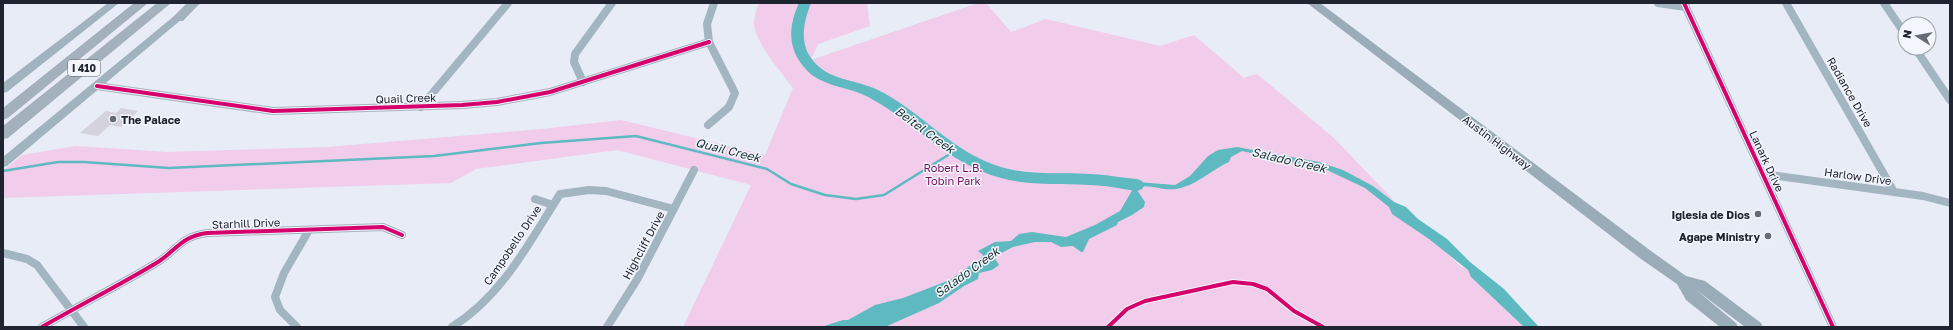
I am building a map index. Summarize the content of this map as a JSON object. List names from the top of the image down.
{
  "streets": {
    "highway": ["I 410"],
    "main road": ["Austin Highway"],
    "street": [
      "Radiance Drive",
      "Quail Creek",
      "Lanark Drive",
      "Harlow Drive",
      "Starhill Drive",
      "Campobello Drive",
      "Highcliff Drive"
    ]
  },
  "crossings": [
    ["Radiance Drive", "Harlow Drive"],
    ["Lanark Drive", "Harlow Drive"],
    ["Campobello Drive", "Highcliff Drive"]
  ],
  "water": ["Beitel Creek", "Quail Creek", "Salado Creek"],
  "parks": ["Robert L.B. Tobin Park"],
  "places": ["The Palace", "Iglesia de Dios", "Agape Ministry"],
  "north": "left"
}
